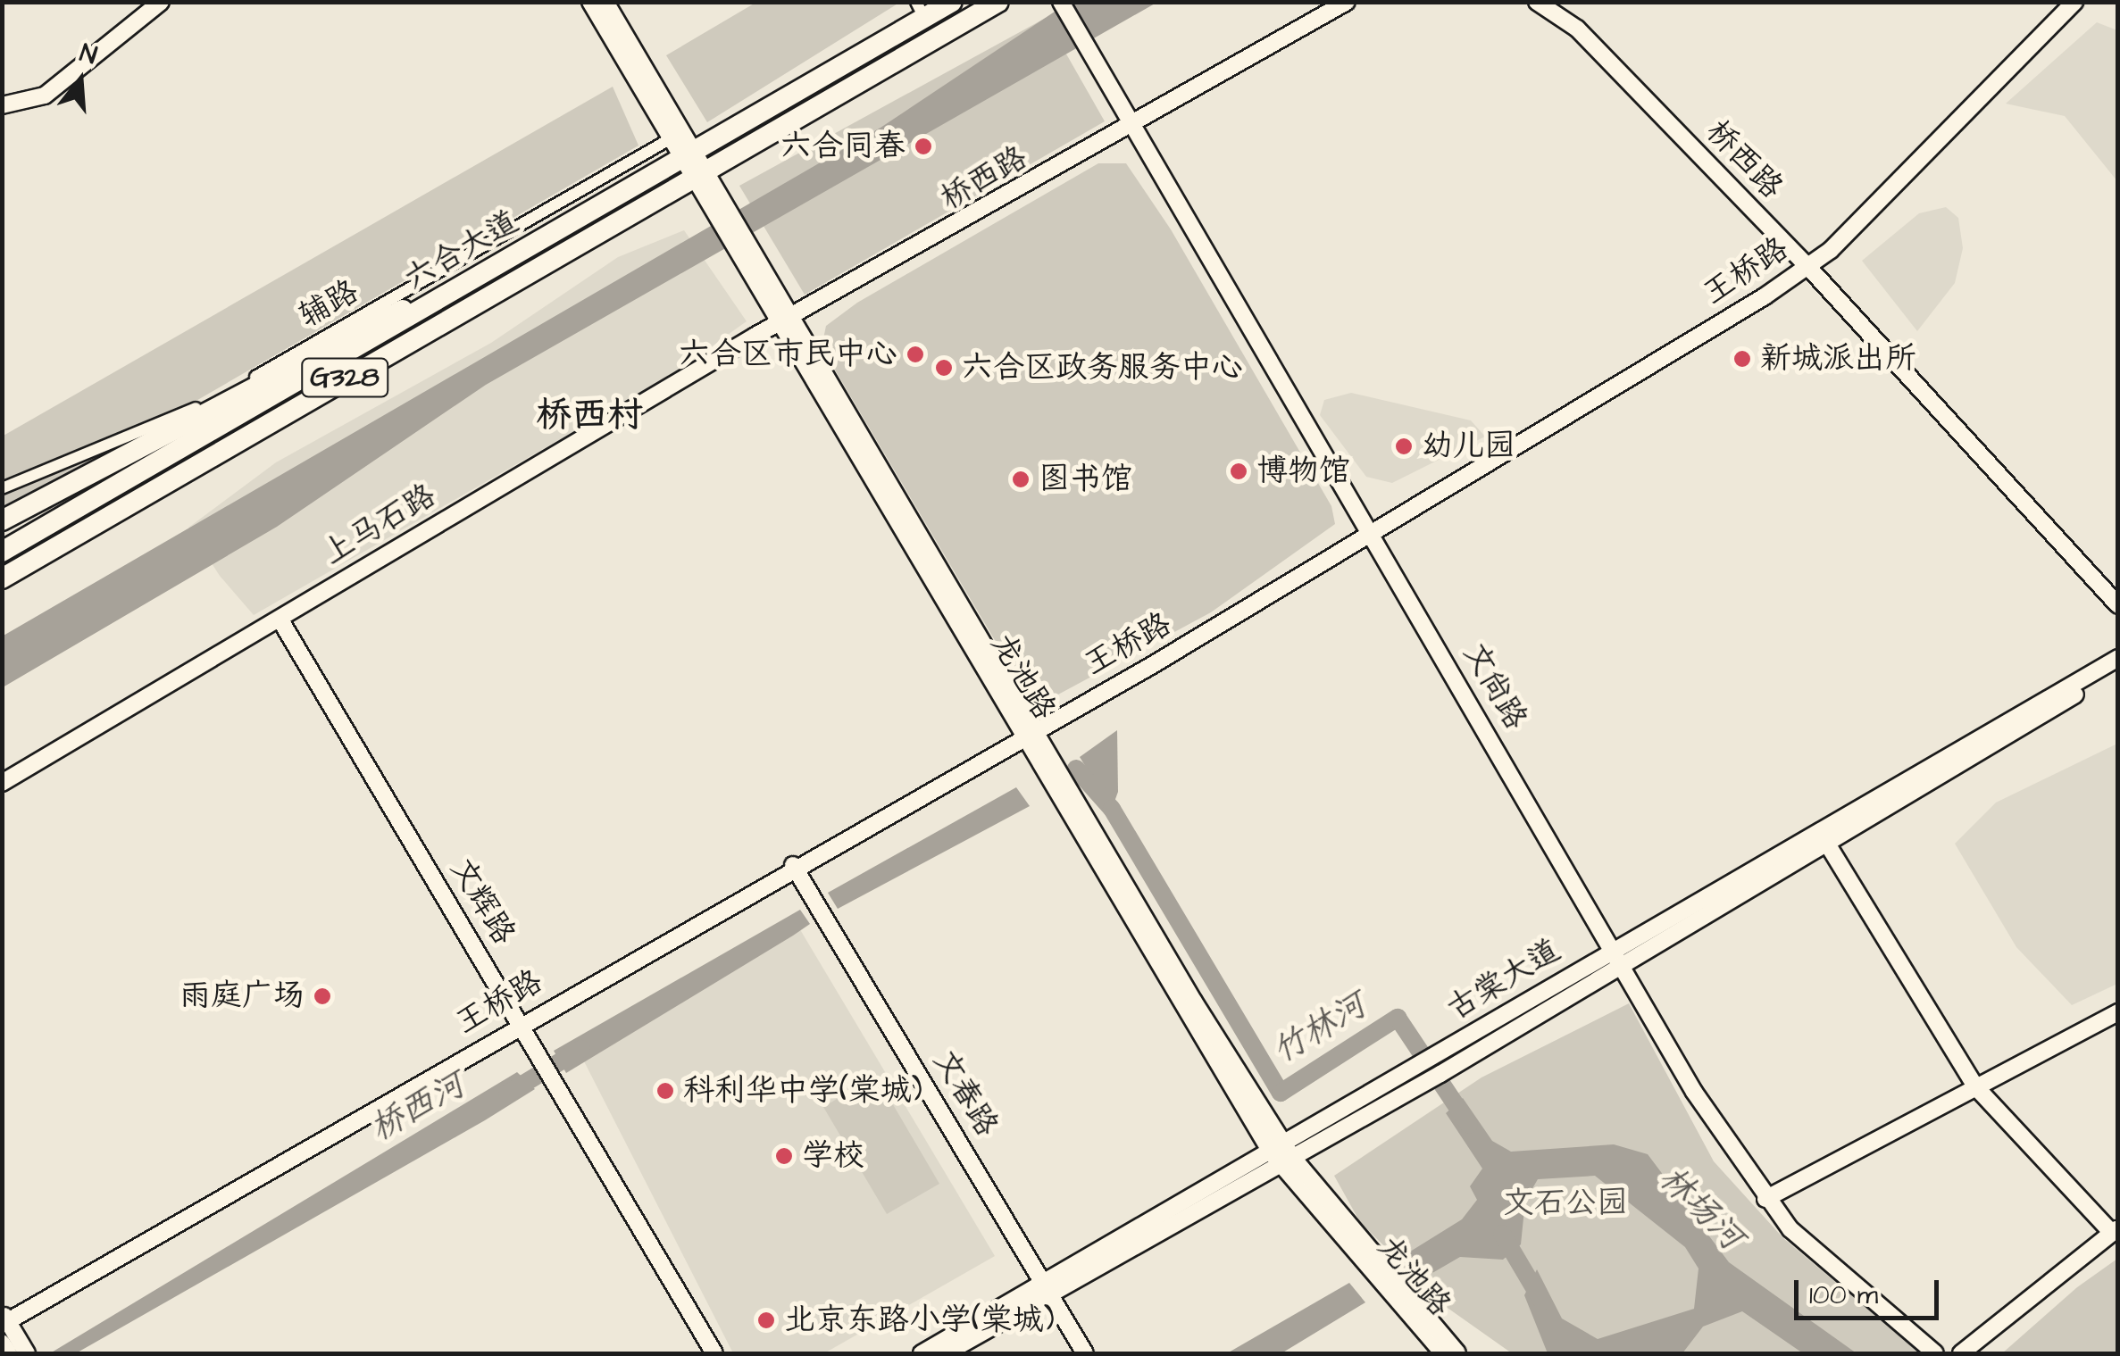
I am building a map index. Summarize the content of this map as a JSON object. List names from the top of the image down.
{
  "streets": {
    "highway": ["六合大道", "G328"],
    "street": [
      "桥西路",
      "王桥路",
      "辅路",
      "上马石路",
      "龙池路",
      "文尚路",
      "文辉路",
      "古棠大道",
      "文春路"
    ]
  },
  "crossings": [
    ["桥西路", "王桥路"],
    ["桥西路", "上马石路"],
    ["桥西路", "龙池路"],
    ["桥西路", "文尚路"],
    ["六合大道", "龙池路"],
    ["王桥路", "龙池路"],
    ["王桥路", "文尚路"],
    ["王桥路", "文辉路"],
    ["王桥路", "文春路"],
    ["辅路", "龙池路"],
    ["上马石路", "龙池路"],
    ["上马石路", "文辉路"],
    ["龙池路", "古棠大道"],
    ["文尚路", "古棠大道"],
    ["古棠大道", "文春路"]
  ],
  "districts": ["桥西村"],
  "water": ["竹林河", "桥西河", "林场河"],
  "parks": ["文石公园"],
  "places": [
    "六合同春",
    "六合区市民中心",
    "新城派出所",
    "六合区政务服务中心",
    "幼儿园",
    "博物馆",
    "图书馆",
    "雨庭广场",
    "科利华中学(棠城)",
    "学校",
    "北京东路小学(棠城)"
  ],
  "scale_bar": "100 m",
  "north": "top"
}
